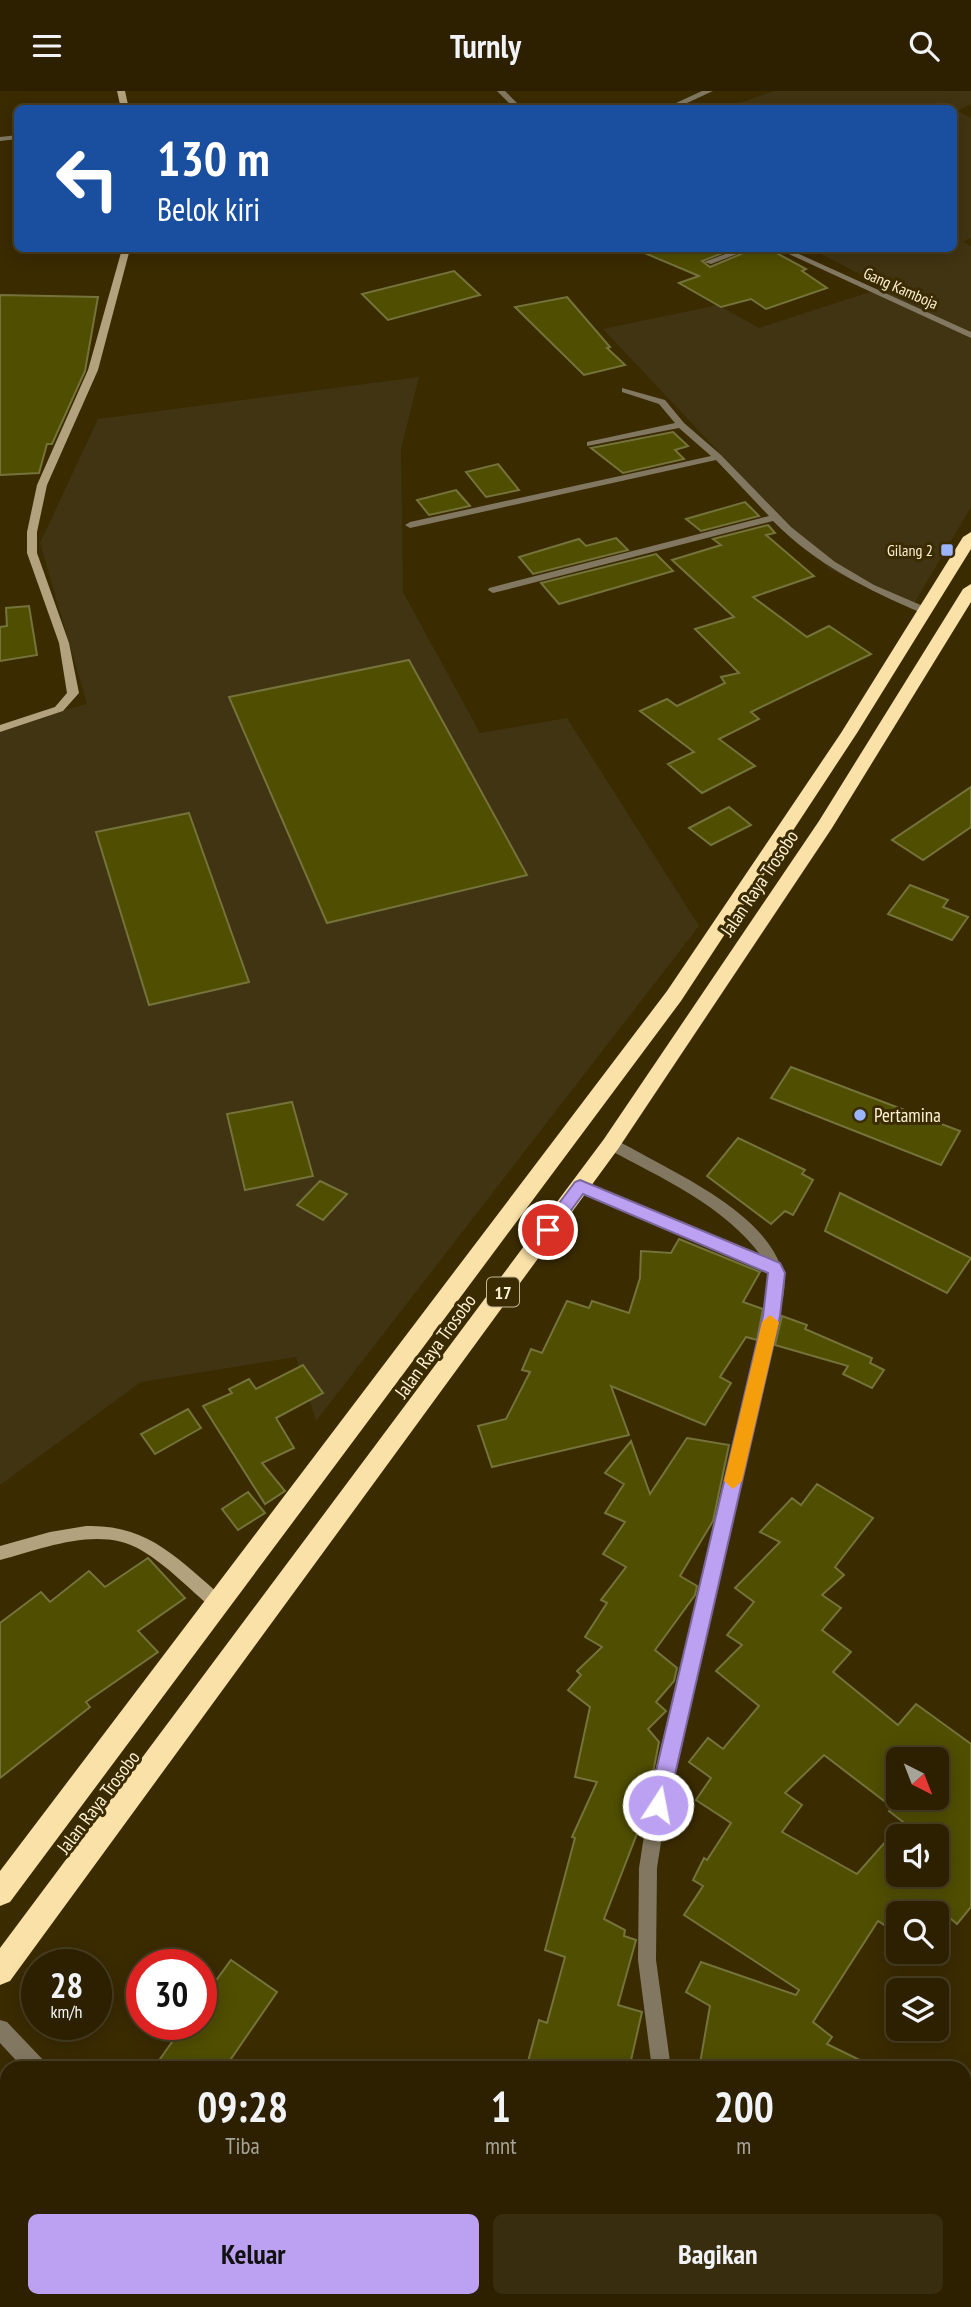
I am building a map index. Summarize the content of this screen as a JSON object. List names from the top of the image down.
{
  "streets": {
    "highway": ["Jalan Raya Trosobo", "17"],
    "street": ["Gang Kamboja"]
  },
  "places": {
    "transit": ["Gilang 2"],
    "other": ["Pertamina"]
  },
  "north": "bottom right",
  "page": {
    "header": "Turnly",
    "turn": ["130 m", "Belok kiri"],
    "speed": "28 km/h",
    "limit": "30",
    "eta": [
      "09:28",
      "Tiba",
      "1",
      "mnt",
      "200",
      "m"
    ],
    "buttons": ["Keluar", "Bagikan"]
  }
}
